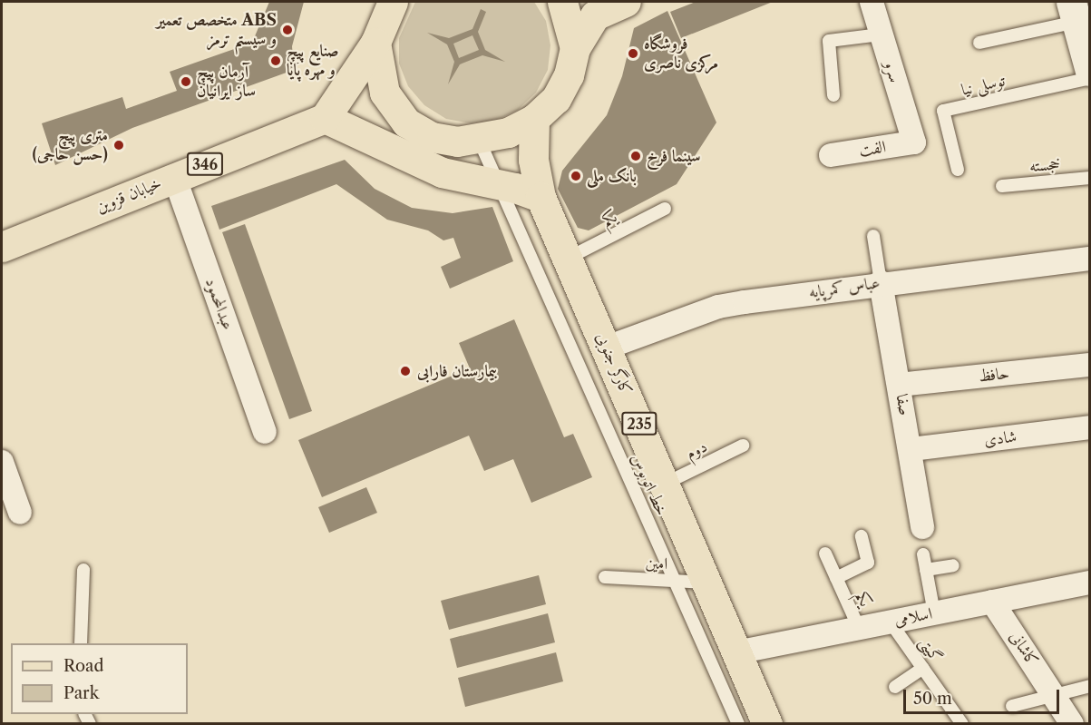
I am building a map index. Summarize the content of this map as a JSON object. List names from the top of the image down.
{
  "streets": {
    "main road": [
      "346",
      "خیابان قزوین",
      "کارگر جنوبی",
      "235"
    ],
    "street": [
      "سرو",
      "الفت",
      "عباس کمرپایه",
      "عبدالمحمود",
      "حافظ",
      "صفا",
      "شادی",
      "اسلامی",
      "کاشانی"
    ],
    "lane": [
      "توسلی نیا",
      "خجسته",
      "یکم",
      "دوم",
      "خط اتوبوس",
      "امین",
      "گیتی"
    ]
  },
  "crossings": [
    ["سرو", "الفت"],
    ["خیابان قزوین", "عبدالمحمود"],
    ["یکم", "کارگر جنوبی"],
    ["یکم", "اسلامی"],
    ["عباس کمرپایه", "کارگر جنوبی"],
    ["عباس کمرپایه", "صفا"],
    ["کارگر جنوبی", "دوم"],
    ["کارگر جنوبی", "امین"],
    ["کارگر جنوبی", "اسلامی"],
    ["حافظ", "صفا"],
    ["صفا", "شادی"],
    ["اسلامی", "کاشانی"],
    ["اسلامی", "گیتی"]
  ],
  "places": [
    "متخصص تعمیر ABS و سیستم ترمز",
    "فروشگاه مرکزی ناصری",
    "صنایع پیچ و مهره پایا",
    "آرمان پیچ ساز ایرانیان",
    "متری پیچ (حسن حاجی)",
    "سینما فرخ",
    "بانک ملی",
    "بیمارستان فارابی"
  ],
  "legend": ["Road", "Park"],
  "scale_bar": "50 m"
}
